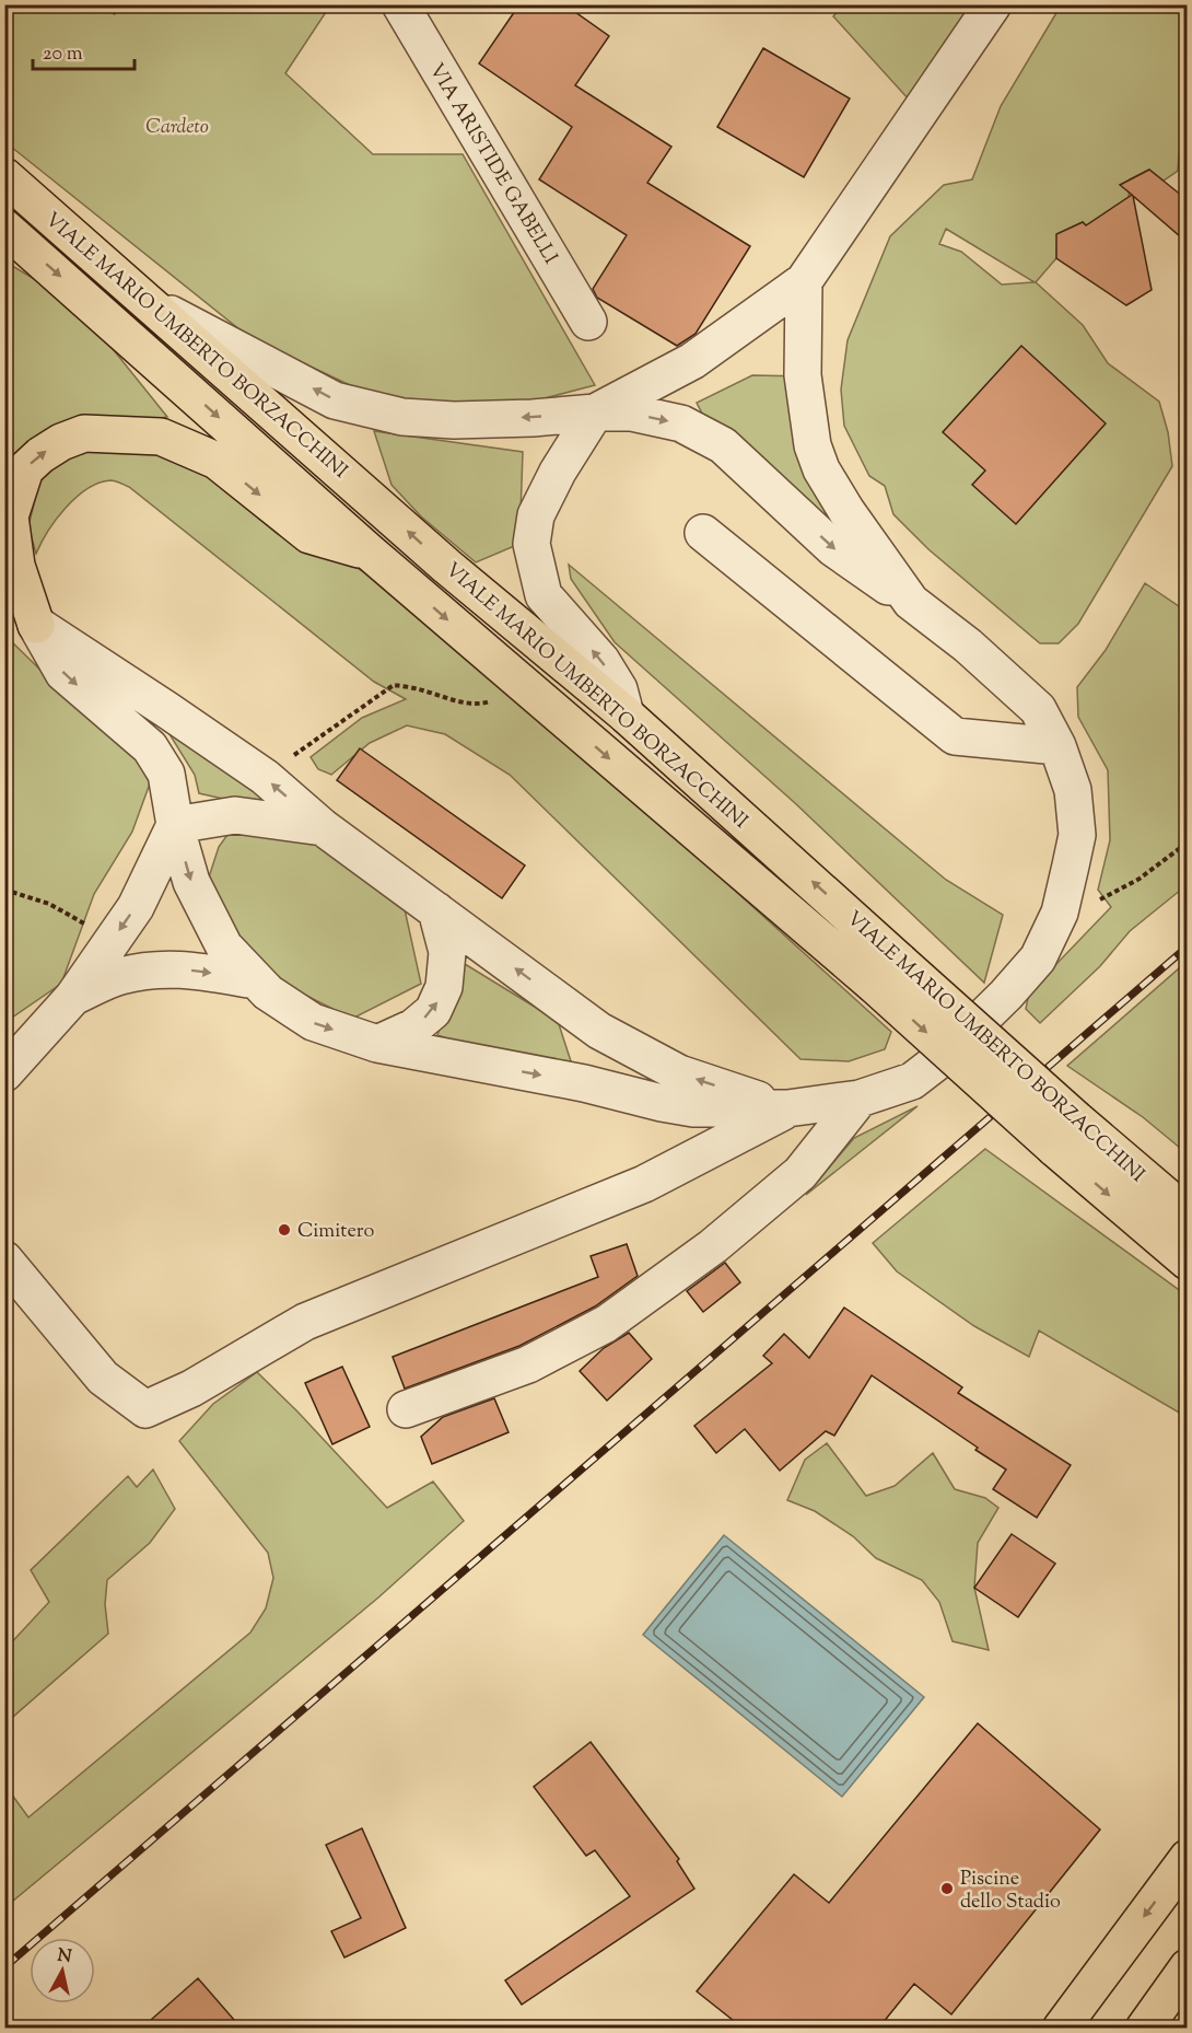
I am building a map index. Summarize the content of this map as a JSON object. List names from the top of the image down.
{
  "streets": {
    "main road": ["VIALE MARIO UMBERTO BORZACCHINI"],
    "street": ["VIA ARISTIDE GABELLI"]
  },
  "parks": ["Cardeto"],
  "places": ["Cimitero", "Piscine dello Stadio"],
  "scale_bar": "20 m",
  "north": "top"
}
